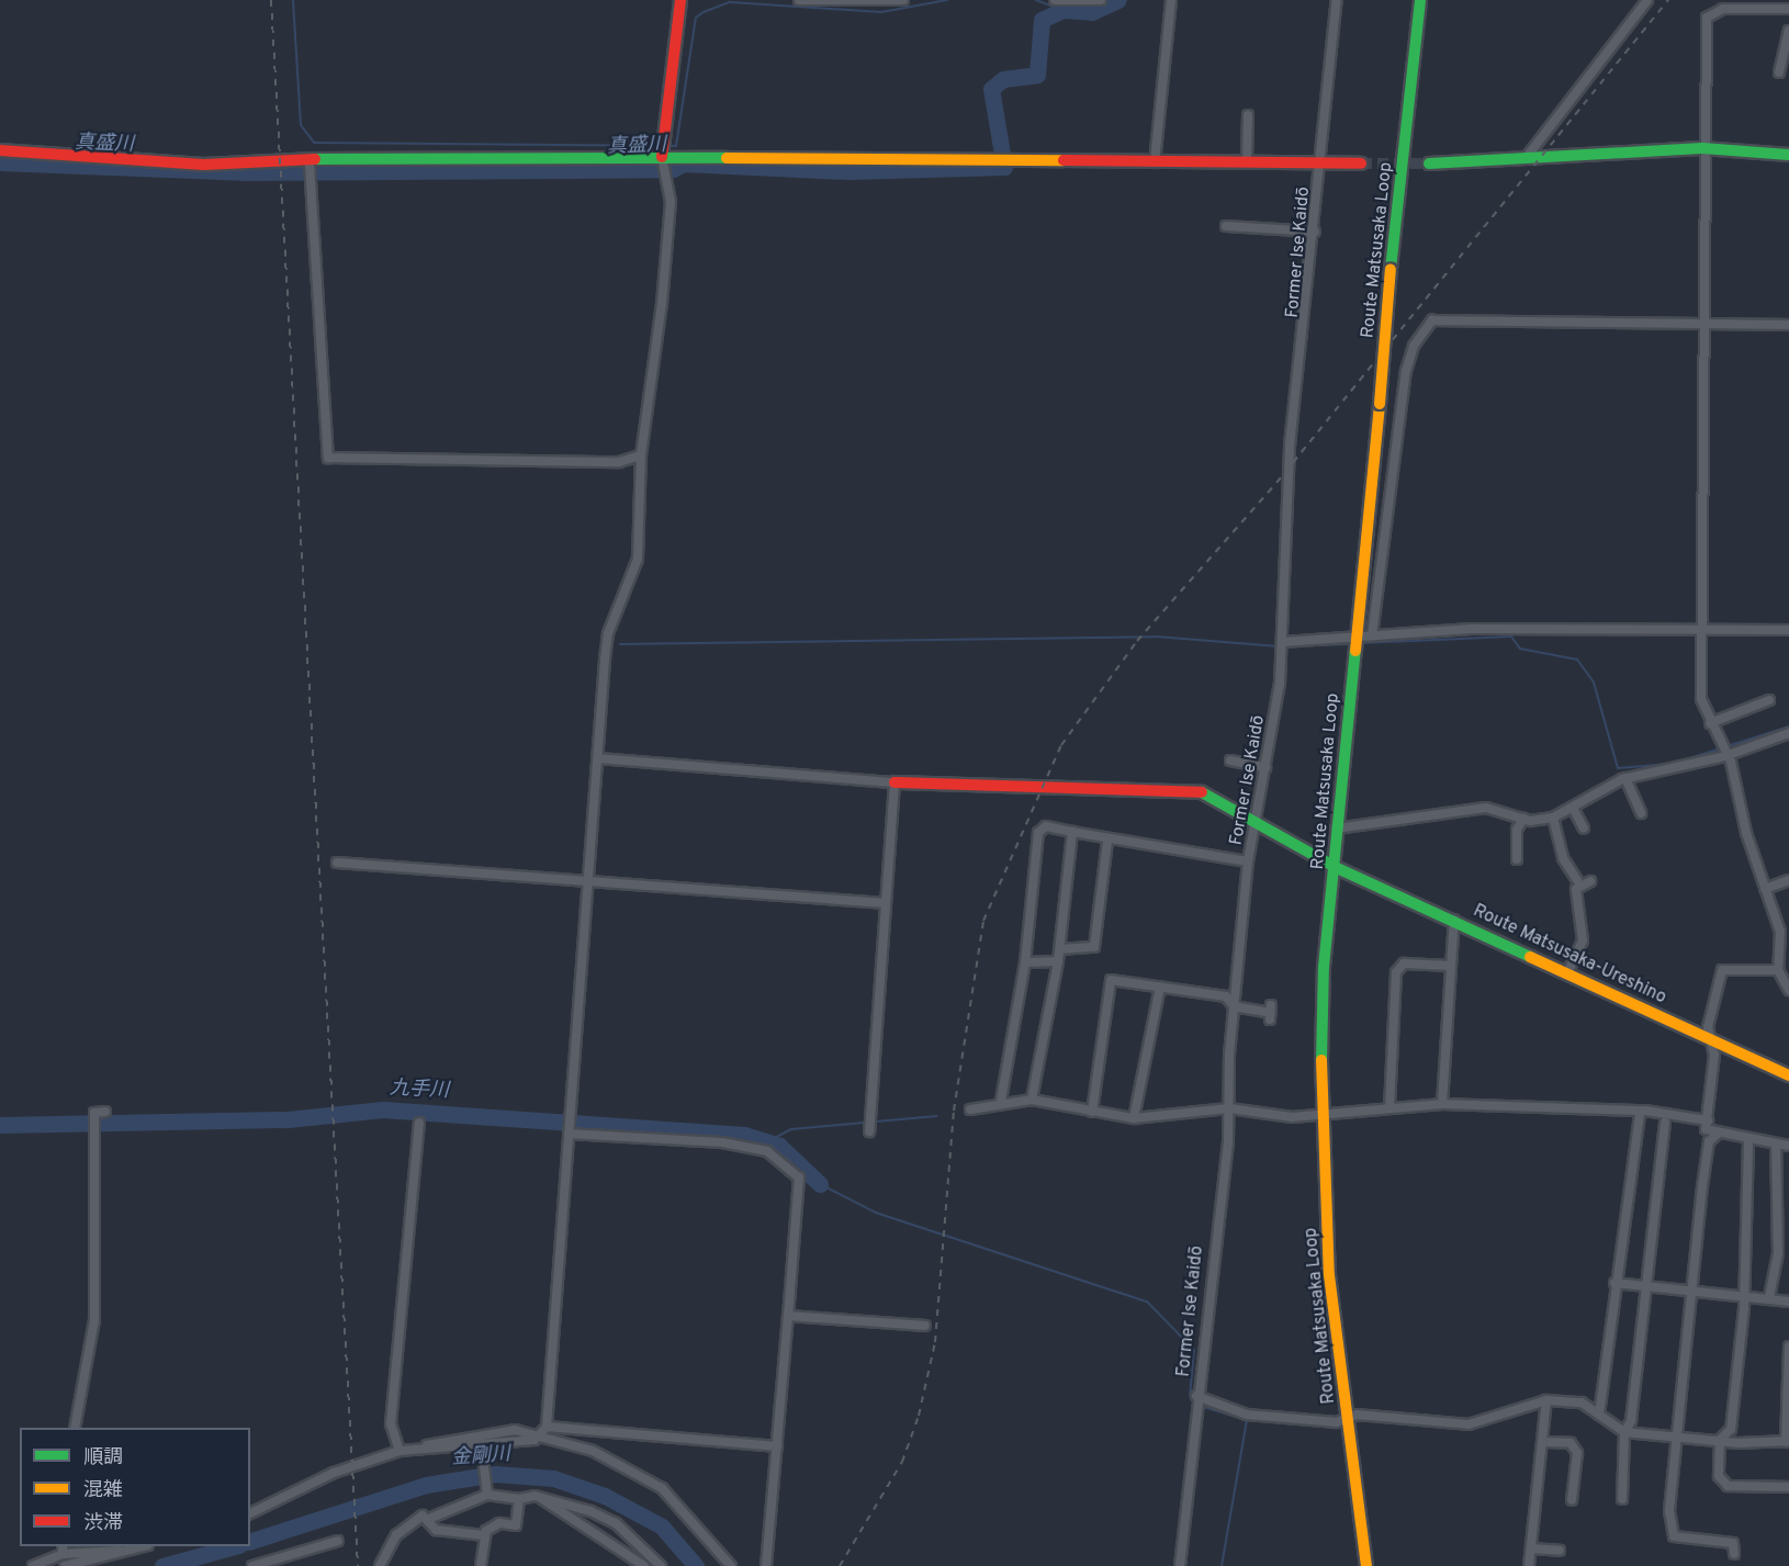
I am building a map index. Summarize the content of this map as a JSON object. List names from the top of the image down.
{
  "streets": {
    "street": ["Route Matsusaka Loop", "Former Ise Kaidō", "Route Matsusaka-Ureshino"]
  },
  "crossings": [
    ["Route Matsusaka Loop", "Route Matsusaka-Ureshino"],
    ["Former Ise Kaidō", "Route Matsusaka-Ureshino"]
  ],
  "water": ["真盛川", "九手川", "金剛川"],
  "legend": ["順調", "混雑", "渋滞"]
}
